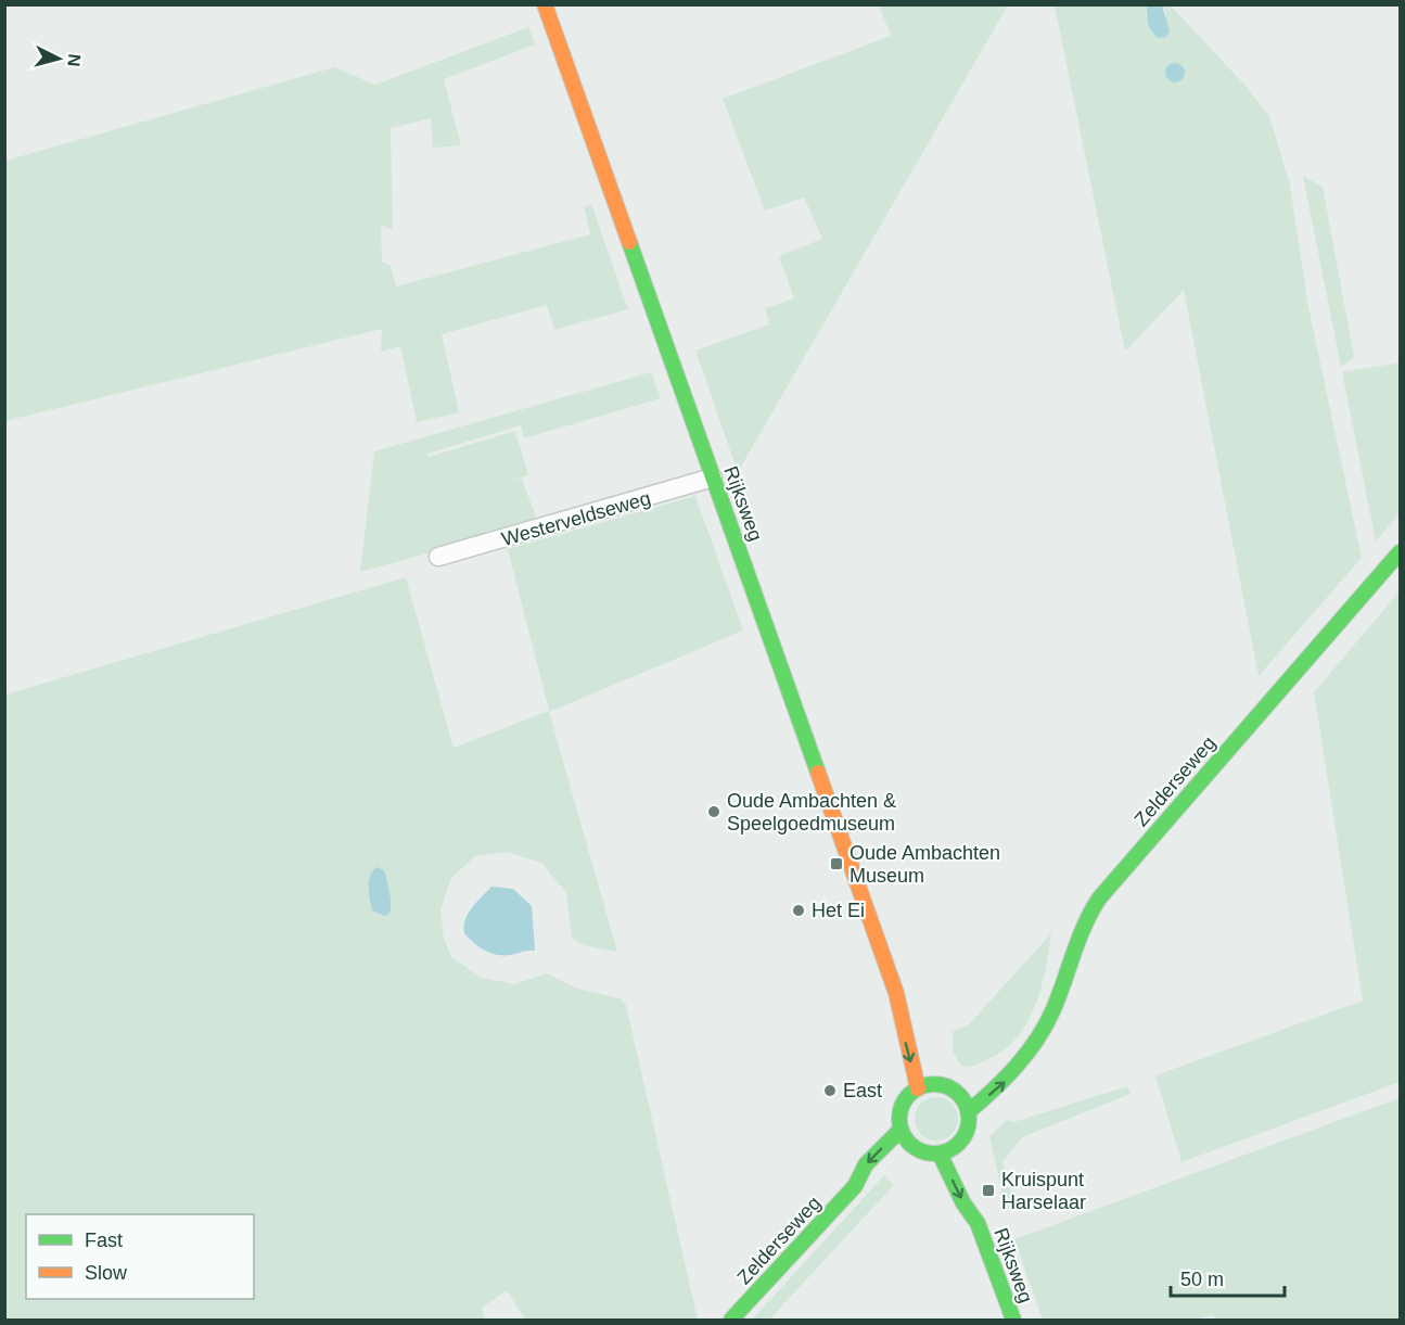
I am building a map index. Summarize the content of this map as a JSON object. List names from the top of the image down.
{
  "streets": {
    "main road": ["Rijksweg", "Zelderseweg"],
    "street": ["Westerveldseweg"]
  },
  "crossings": [
    ["Rijksweg", "Westerveldseweg"],
    ["Rijksweg", "Zelderseweg"]
  ],
  "places": {
    "other": ["Oude Ambachten & Speelgoedmuseum", "Het Ei", "East"],
    "transit": ["Oude Ambachten Museum", "Kruispunt Harselaar"]
  },
  "legend": ["Fast", "Slow"],
  "scale_bar": "50 m",
  "north": "right"
}
